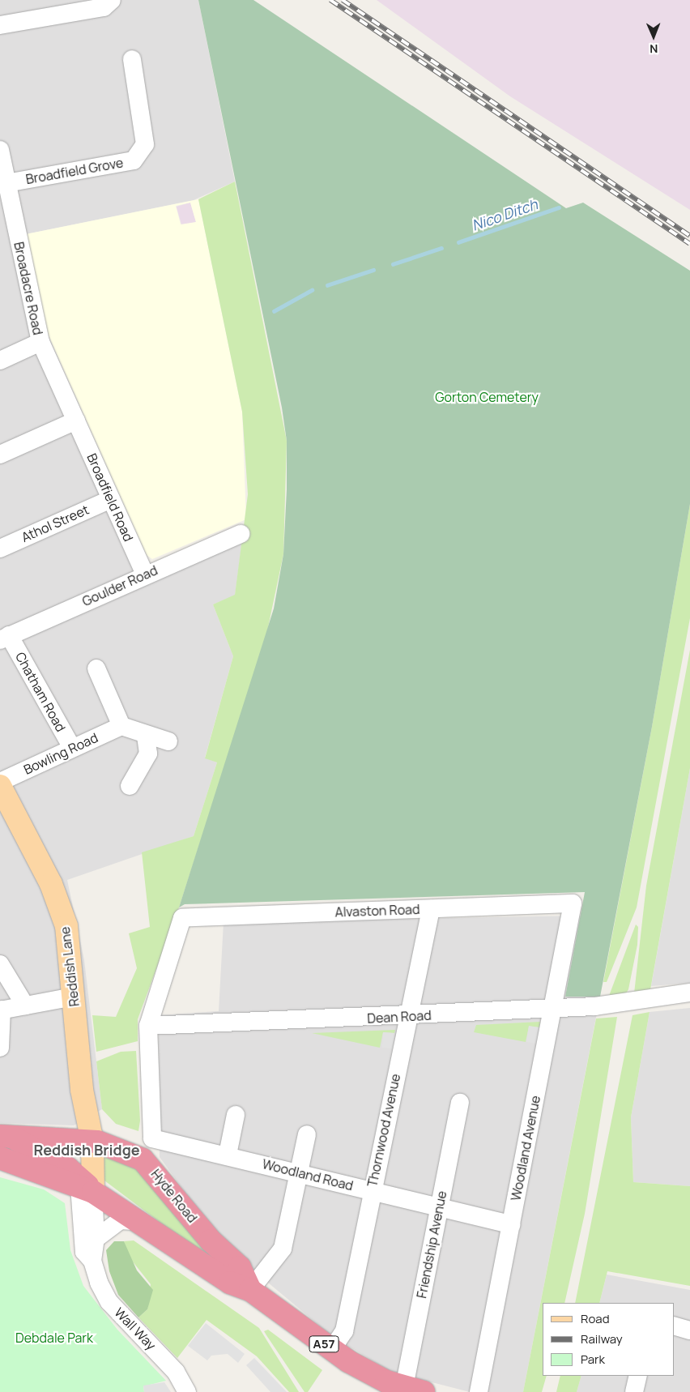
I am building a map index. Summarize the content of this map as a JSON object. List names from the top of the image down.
{
  "streets": {
    "highway": ["Hyde Road", "A57"],
    "main road": ["Reddish Lane", "Wall Way"],
    "street": [
      "Broadfield Grove",
      "Broadacre Road",
      "Broadfield Road",
      "Athol Street",
      "Goulder Road",
      "Chatham Road",
      "Bowling Road",
      "Alvaston Road",
      "Dean Road",
      "Thornwood Avenue",
      "Woodland Avenue",
      "Woodland Road",
      "Friendship Avenue"
    ]
  },
  "crossings": [
    ["Broadfield Grove", "Broadacre Road"],
    ["Broadacre Road", "Broadfield Road"],
    ["Broadfield Road", "Athol Street"],
    ["Broadfield Road", "Goulder Road"],
    ["Goulder Road", "Chatham Road"],
    ["Chatham Road", "Bowling Road"],
    ["Alvaston Road", "Dean Road"],
    ["Alvaston Road", "Thornwood Avenue"],
    ["Alvaston Road", "Woodland Avenue"],
    ["Alvaston Road", "Woodland Road"],
    ["Reddish Lane", "Hyde Road"],
    ["Reddish Lane", "Wall Way"],
    ["Dean Road", "Thornwood Avenue"],
    ["Dean Road", "Woodland Avenue"],
    ["Dean Road", "Woodland Road"],
    ["Thornwood Avenue", "Woodland Road"],
    ["Thornwood Avenue", "A57"],
    ["Woodland Avenue", "Woodland Road"],
    ["Woodland Road", "Friendship Avenue"],
    ["Hyde Road", "Wall Way"],
    ["Hyde Road", "A57"],
    ["Friendship Avenue", "A57"],
    ["Wall Way", "A57"]
  ],
  "districts": ["Reddish Bridge"],
  "water": ["Nico Ditch"],
  "parks": ["Gorton Cemetery", "Debdale Park"],
  "legend": ["Road", "Railway", "Park"],
  "north": "bottom"
}
